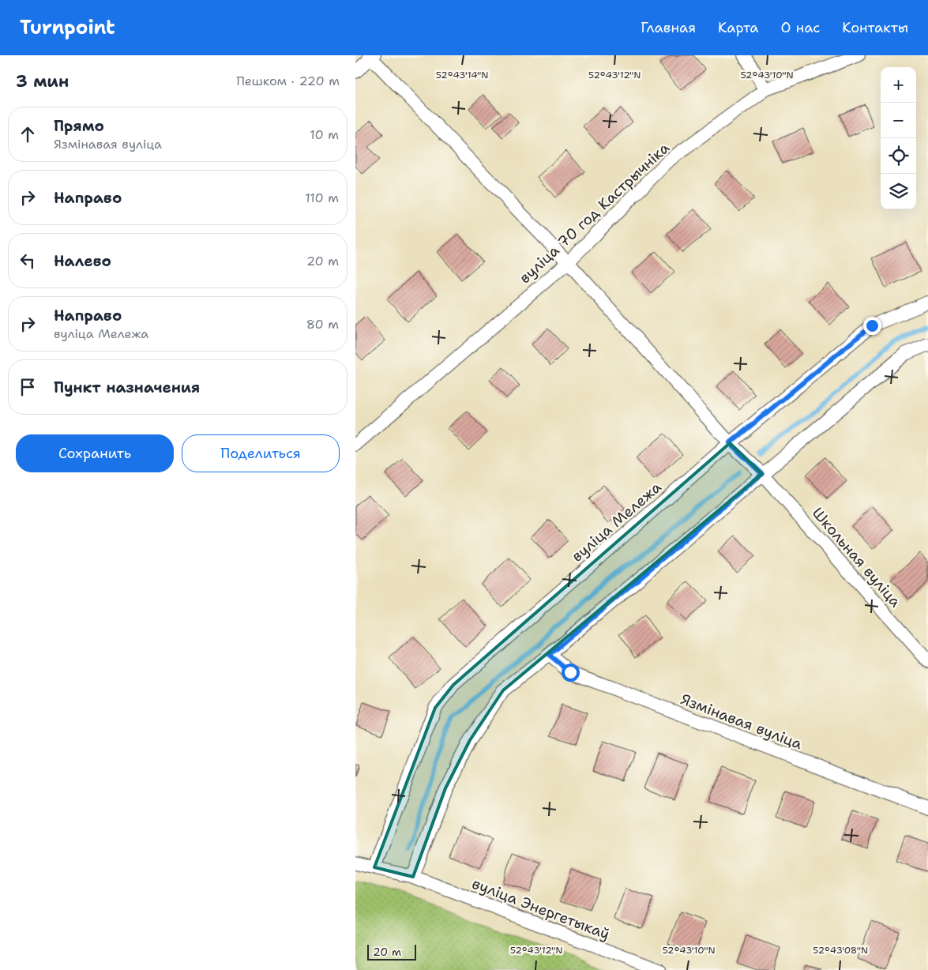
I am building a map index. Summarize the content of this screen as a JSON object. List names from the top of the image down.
{
  "streets": {
    "street": [
      "вуліца 70 год Кастрычніка",
      "вуліца Мележа",
      "Школьная вуліца",
      "Язмінавая вуліца",
      "вуліца Энергетыкаў"
    ]
  },
  "crossings": [
    ["вуліца 70 год Кастрычніка", "Школьная вуліца"],
    ["вуліца Мележа", "Школьная вуліца"],
    ["вуліца Мележа", "вуліца Энергетыкаў"]
  ],
  "scale_bar": "20 m",
  "page": {
    "header": "Turnpoint",
    "nav": [
      "Главная",
      "Карта",
      "О нас",
      "Контакты"
    ],
    "heading": ["3 мин", "Пешком · 220 m"],
    "map_buttons": ["+", "−"],
    "list": [
      ["Прямо", "Язмінавая вуліца", "10 m"],
      ["Направо", "110 m"],
      ["Налево", "20 m"],
      ["Направо", "вуліца Мележа", "80 m"],
      "Пункт назначения"
    ],
    "buttons": ["Сохранить", "Поделиться"],
    "scale": "20 m"
  },
  "coordinates": [
    "52°43'14\"N",
    "52°43'12\"N",
    "52°43'10\"N",
    "52°43'08\"N"
  ]
}
